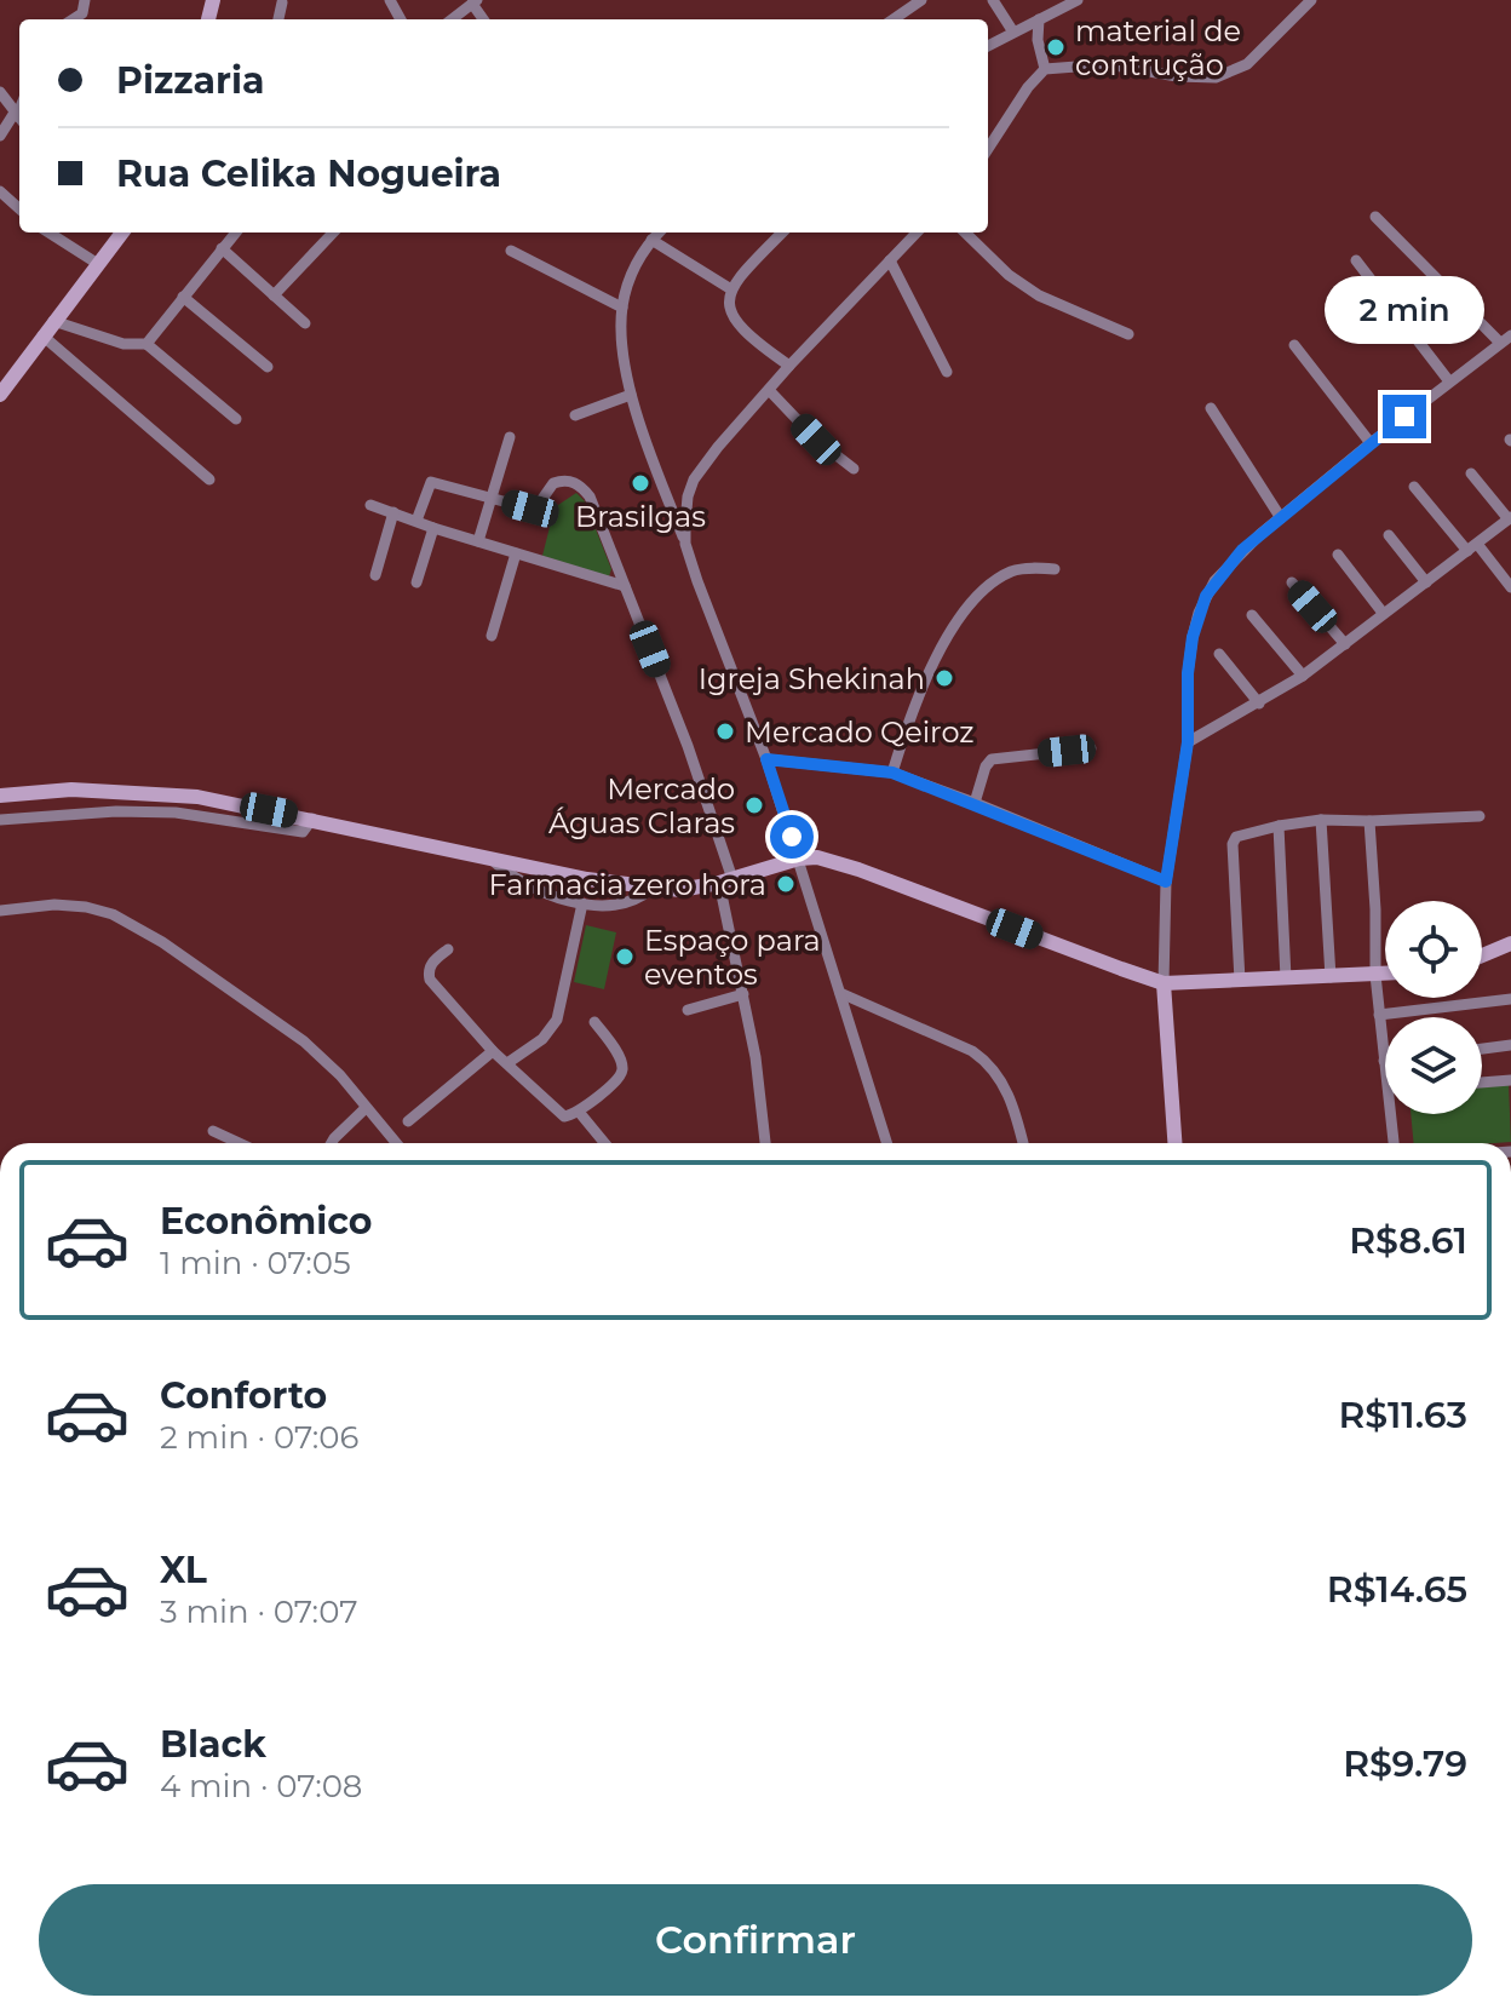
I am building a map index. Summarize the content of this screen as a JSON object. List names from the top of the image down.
{
  "places": [
    "material de contrução",
    "Brasilgas",
    "Igreja Shekinah",
    "Mercado Qeiroz",
    "Mercado Águas Claras",
    "Farmacia zero hora",
    "Espaço para eventos"
  ],
  "page": {
    "banner": ["Pizzaria", "Rua Celika Nogueira"],
    "bubble": "2 min",
    "list": [
      {
        "name": "Econômico",
        "note": "1 min · 07:05",
        "value": "R$8.61"
      },
      {
        "name": "Conforto",
        "note": "2 min · 07:06",
        "value": "R$11.63"
      },
      {
        "name": "XL",
        "note": "3 min · 07:07",
        "value": "R$14.65"
      },
      {
        "name": "Black",
        "note": "4 min · 07:08",
        "value": "R$9.79"
      }
    ],
    "buttons": "Confirmar"
  }
}
